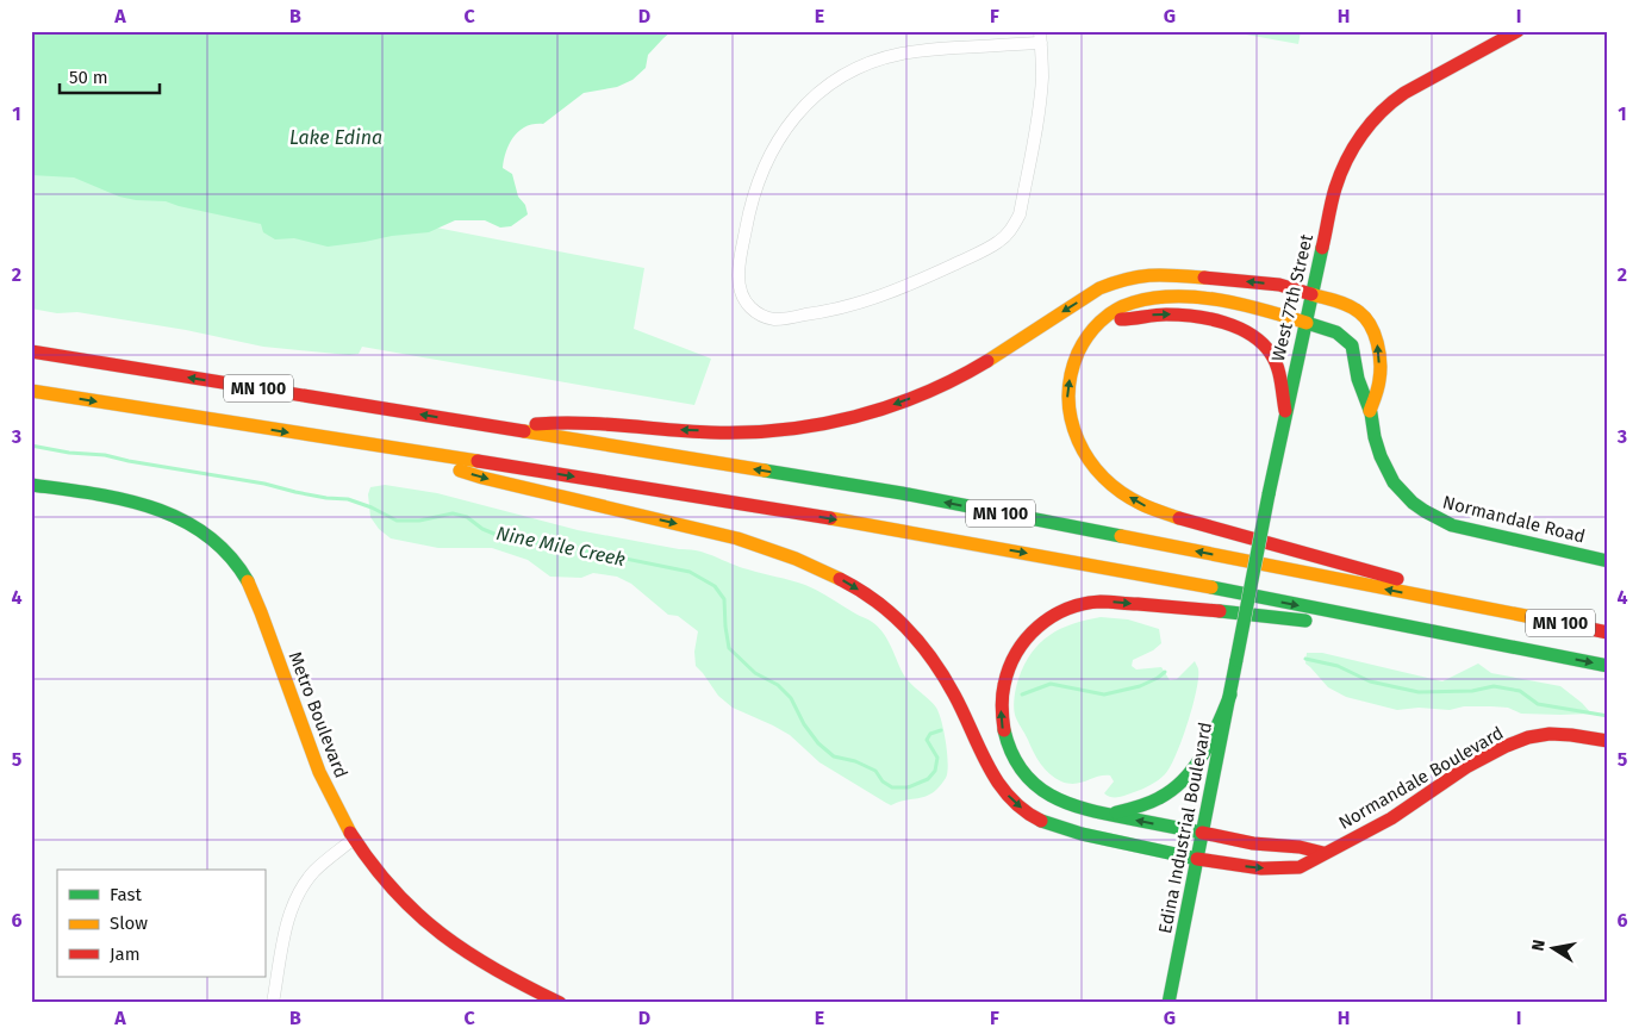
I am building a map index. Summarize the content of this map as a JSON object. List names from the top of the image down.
{
  "streets": {
    "main road": [
      "West 77th Street",
      "MN 100",
      "Normandale Road",
      "Metro Boulevard",
      "Normandale Boulevard",
      "Edina Industrial Boulevard"
    ]
  },
  "crossings": [
    ["West 77th Street", "Normandale Road"],
    ["West 77th Street", "Edina Industrial Boulevard"],
    ["MN 100", "Normandale Road"],
    ["MN 100", "Normandale Boulevard"],
    ["Normandale Boulevard", "Edina Industrial Boulevard"]
  ],
  "water": ["Lake Edina", "Nine Mile Creek"],
  "legend": ["Fast", "Slow", "Jam"],
  "scale_bar": "50 m",
  "north": "left",
  "grid": {
    "columns": [
      "A",
      "B",
      "C",
      "D",
      "E",
      "F",
      "G",
      "H",
      "I"
    ],
    "rows": [
      "1",
      "2",
      "3",
      "4",
      "5",
      "6"
    ]
  }
}
